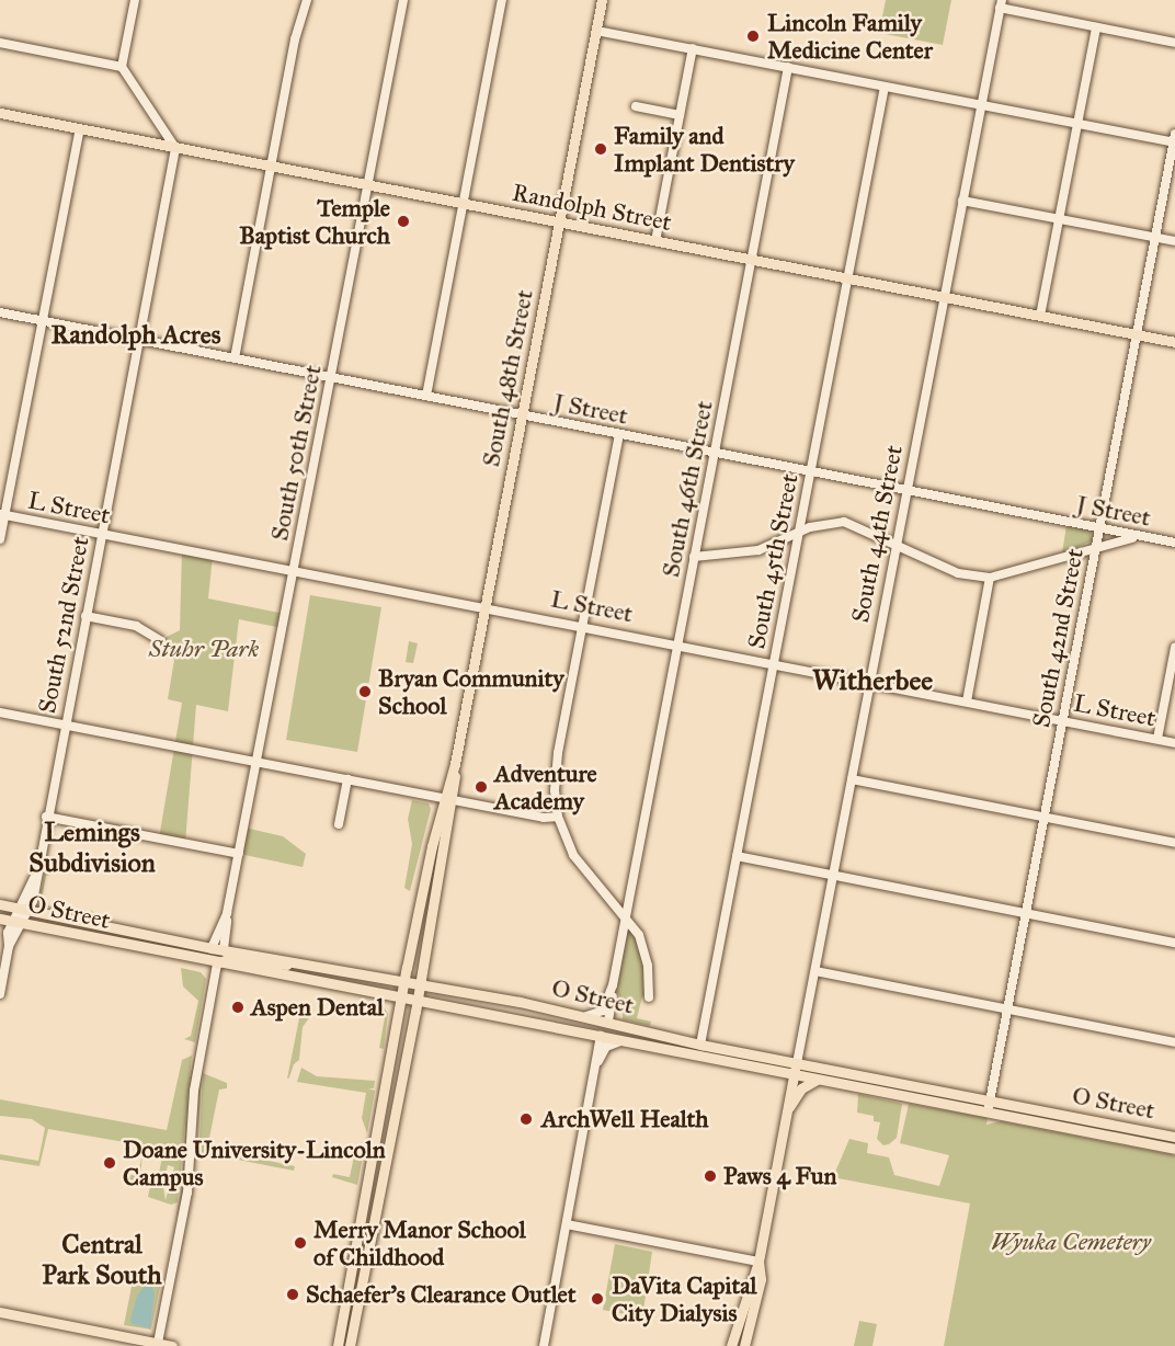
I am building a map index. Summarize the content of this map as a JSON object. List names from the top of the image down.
{
  "streets": {
    "main road": [
      "Randolph Street",
      "South 48th Street",
      "South 44th Street",
      "O Street"
    ],
    "street": [
      "J Street",
      "South 50th Street",
      "South 46th Street",
      "L Street",
      "South 45th Street",
      "South 52nd Street",
      "South 42nd Street"
    ]
  },
  "crossings": [
    ["Randolph Street", "South 48th Street"],
    ["Randolph Street", "South 50th Street"],
    ["Randolph Street", "South 46th Street"],
    ["Randolph Street", "South 44th Street"],
    ["Randolph Street", "South 45th Street"],
    ["Randolph Street", "South 52nd Street"],
    ["Randolph Street", "South 42nd Street"],
    ["South 48th Street", "J Street"],
    ["South 48th Street", "L Street"],
    ["South 48th Street", "O Street"],
    ["J Street", "South 50th Street"],
    ["J Street", "South 46th Street"],
    ["J Street", "South 44th Street"],
    ["J Street", "South 45th Street"],
    ["J Street", "South 52nd Street"],
    ["J Street", "South 42nd Street"],
    ["South 50th Street", "L Street"],
    ["South 50th Street", "O Street"],
    ["South 46th Street", "L Street"],
    ["South 46th Street", "O Street"],
    ["L Street", "South 44th Street"],
    ["L Street", "South 45th Street"],
    ["L Street", "South 52nd Street"],
    ["L Street", "South 42nd Street"],
    ["South 44th Street", "O Street"],
    ["South 45th Street", "O Street"],
    ["South 52nd Street", "O Street"],
    ["South 42nd Street", "O Street"]
  ],
  "districts": [
    "Randolph Acres",
    "Witherbee",
    "Lemings Subdivision",
    "Central Park South"
  ],
  "parks": ["Stuhr Park", "Wyuka Cemetery"],
  "places": [
    "Lincoln Family Medicine Center",
    "Family and Implant Dentistry",
    "Temple Baptist Church",
    "Bryan Community School",
    "Adventure Academy",
    "Aspen Dental",
    "ArchWell Health",
    "Doane University-Lincoln Campus",
    "Paws 4 Fun",
    "Merry Manor School of Childhood",
    "Schaefer's Clearance Outlet",
    "DaVita Capital City Dialysis"
  ]
}
